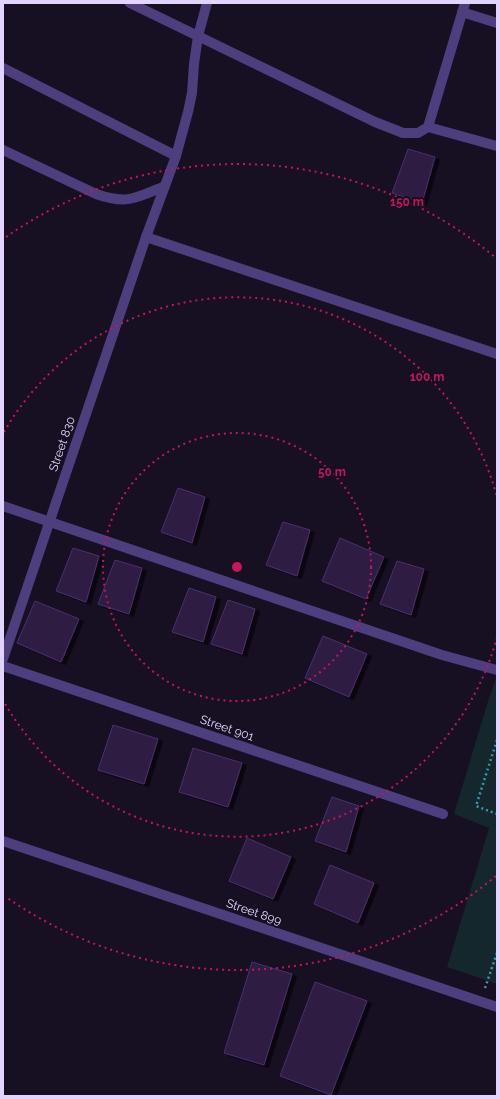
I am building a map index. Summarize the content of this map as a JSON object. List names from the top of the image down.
{
  "streets": {
    "street": ["Street 830", "Street 901", "Street 899"]
  },
  "rings": ["150 m", "100 m", "50 m"]
}
